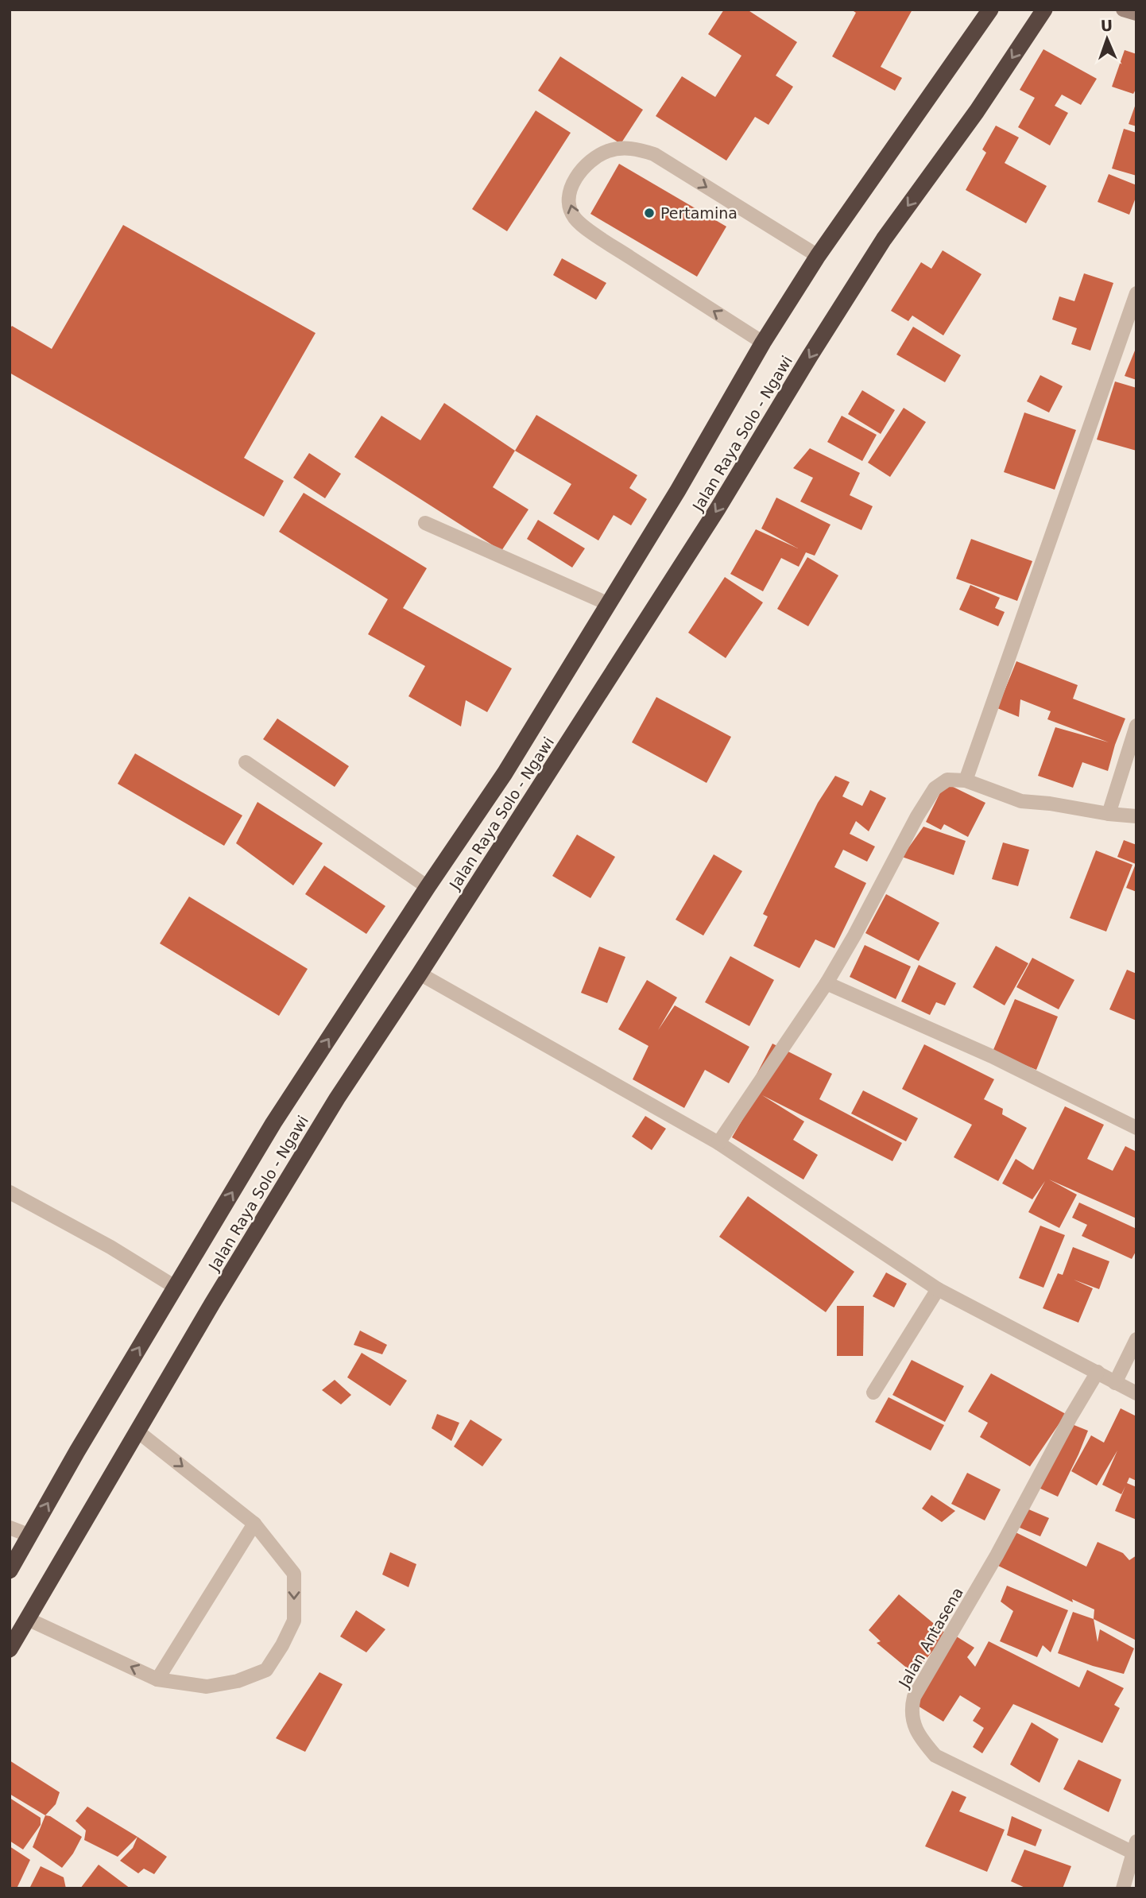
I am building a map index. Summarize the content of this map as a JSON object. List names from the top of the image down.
{
  "streets": {
    "highway": ["Jalan Raya Solo - Ngawi"],
    "street": ["Jalan Antasena"]
  },
  "places": ["Pertamina"],
  "north": "top"
}
